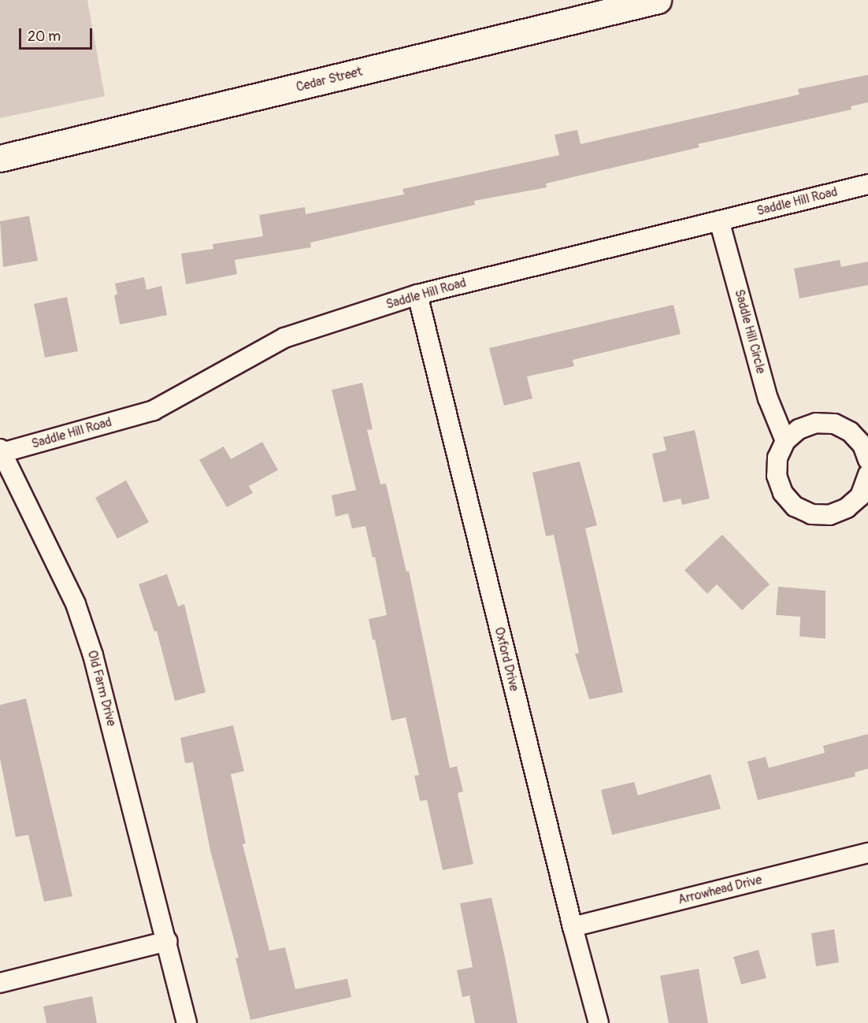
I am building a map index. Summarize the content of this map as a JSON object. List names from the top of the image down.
{
  "streets": {
    "main road": ["Cedar Street"],
    "street": [
      "Saddle Hill Road",
      "Saddle Hill Circle",
      "Oxford Drive",
      "Old Farm Drive",
      "Arrowhead Drive"
    ]
  },
  "crossings": [
    ["Saddle Hill Road", "Saddle Hill Circle"],
    ["Saddle Hill Road", "Oxford Drive"],
    ["Saddle Hill Road", "Old Farm Drive"],
    ["Oxford Drive", "Arrowhead Drive"]
  ],
  "scale_bar": "20 m"
}
